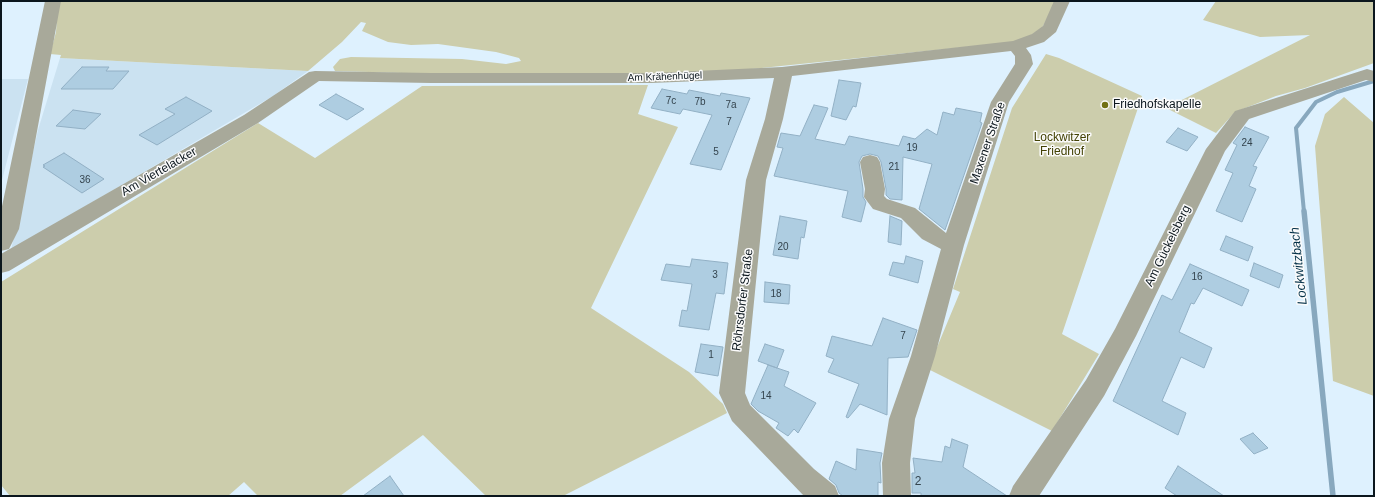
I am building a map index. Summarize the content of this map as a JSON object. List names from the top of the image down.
{
  "streets": {
    "street": [
      "Am Krähenhügel",
      "Maxener Straße",
      "Am Viertelacker",
      "Am Gückelsberg",
      "Röhrsdorfer Straße"
    ]
  },
  "crossings": [
    ["Am Krähenhügel", "Maxener Straße"],
    ["Am Krähenhügel", "Am Viertelacker"],
    ["Am Krähenhügel", "Röhrsdorfer Straße"]
  ],
  "water": ["Lockwitzbach"],
  "parks": ["Lockwitzer Friedhof"],
  "places": ["Friedhofskapelle"],
  "house_numbers": [
    "7c",
    "7b",
    "7a",
    "7",
    "24",
    "19",
    "5",
    "21",
    "36",
    "20",
    "3",
    "16",
    "18",
    "7",
    "1",
    "14",
    "2"
  ]
}
